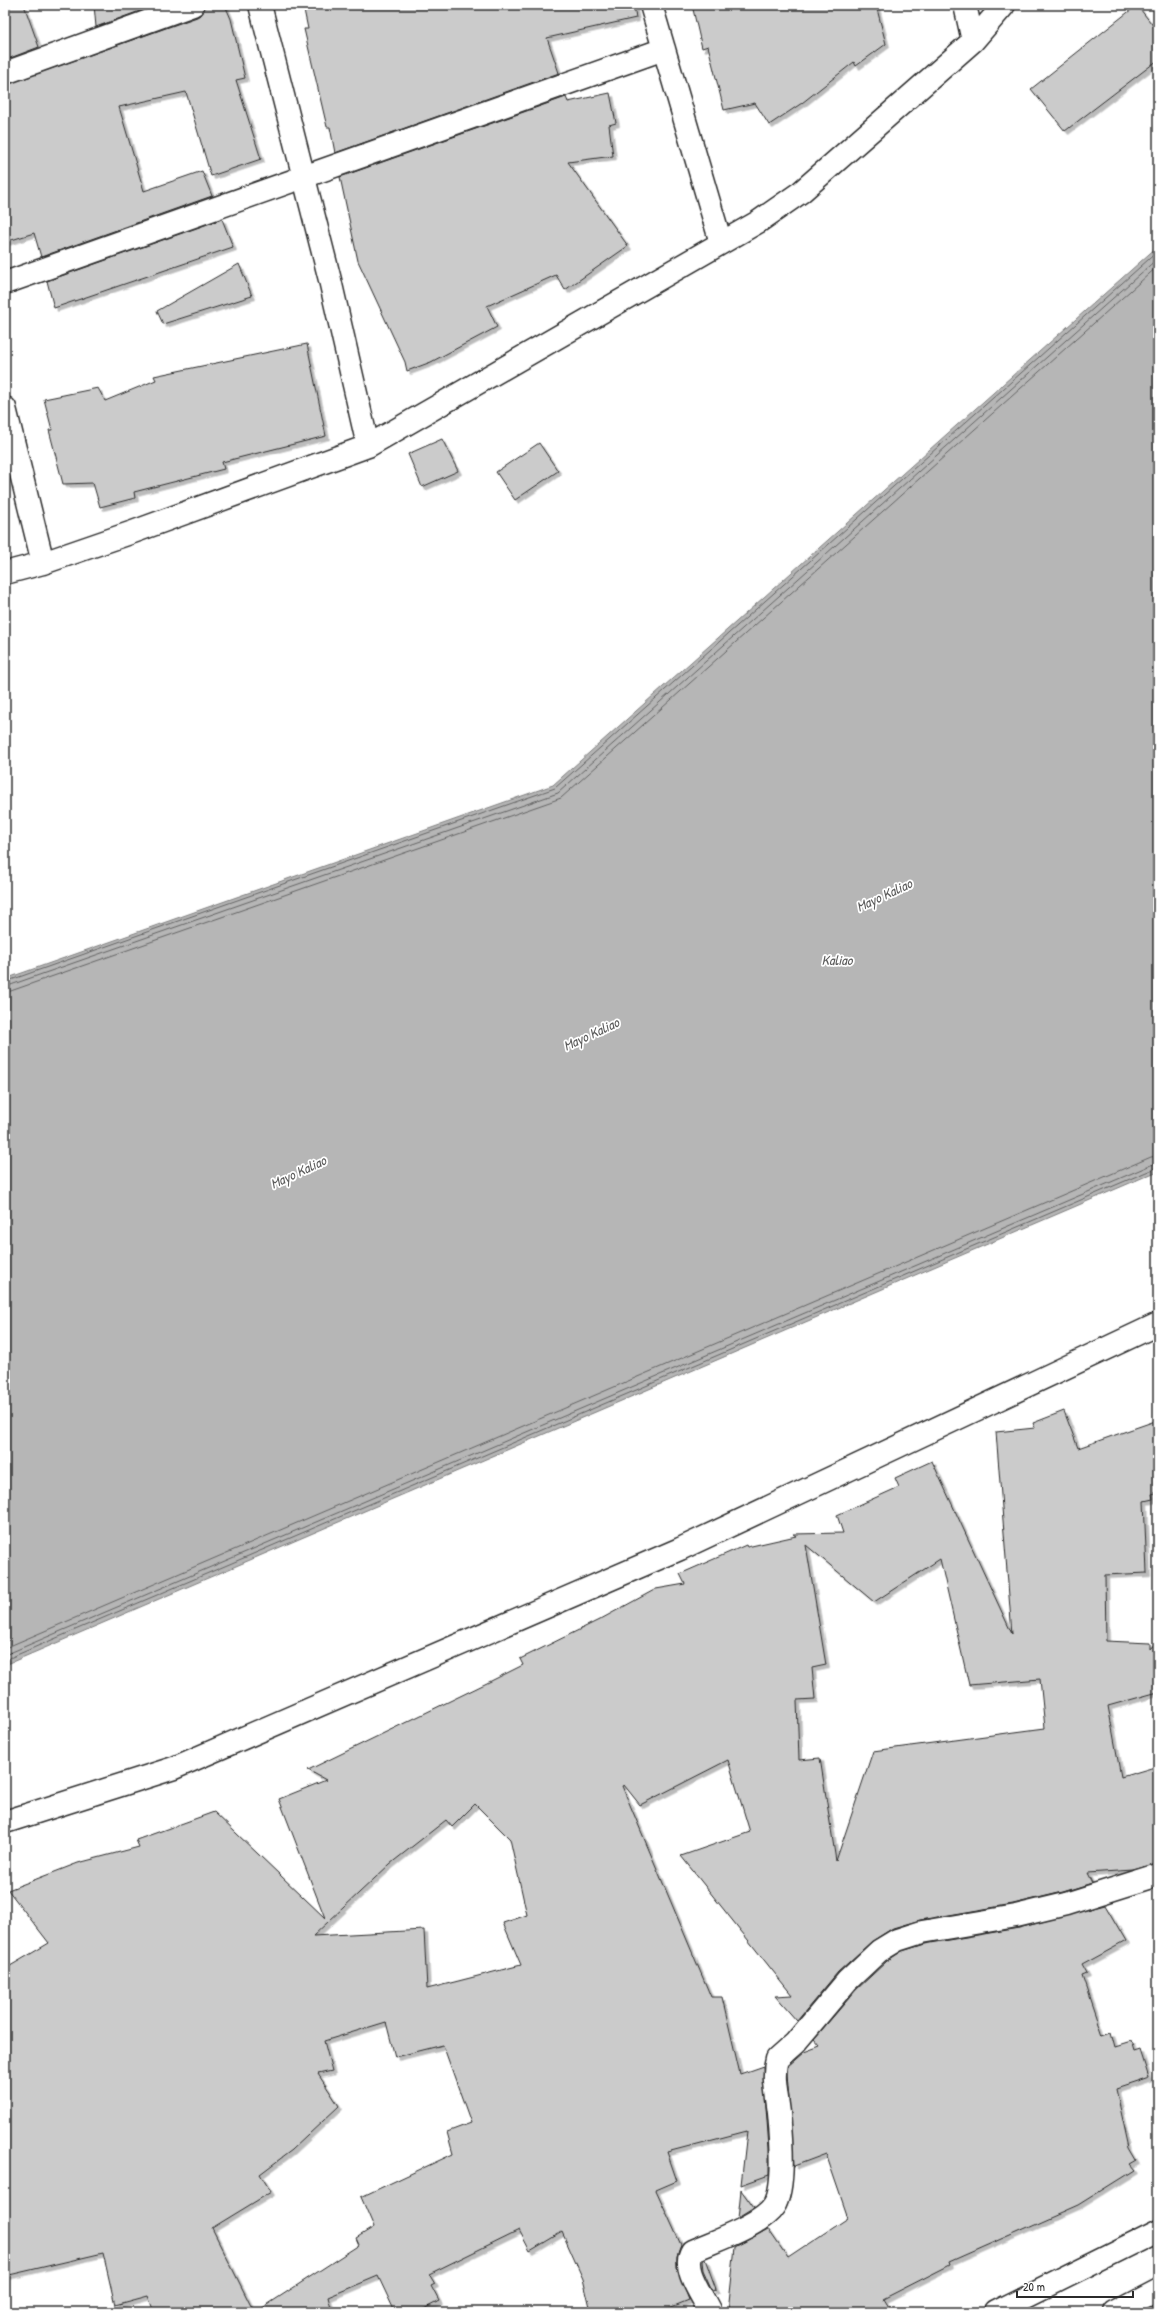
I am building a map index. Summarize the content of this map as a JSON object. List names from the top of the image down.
{
  "water": ["Mayo Kaliao", "Kaliao"],
  "scale_bar": "20 m"
}
